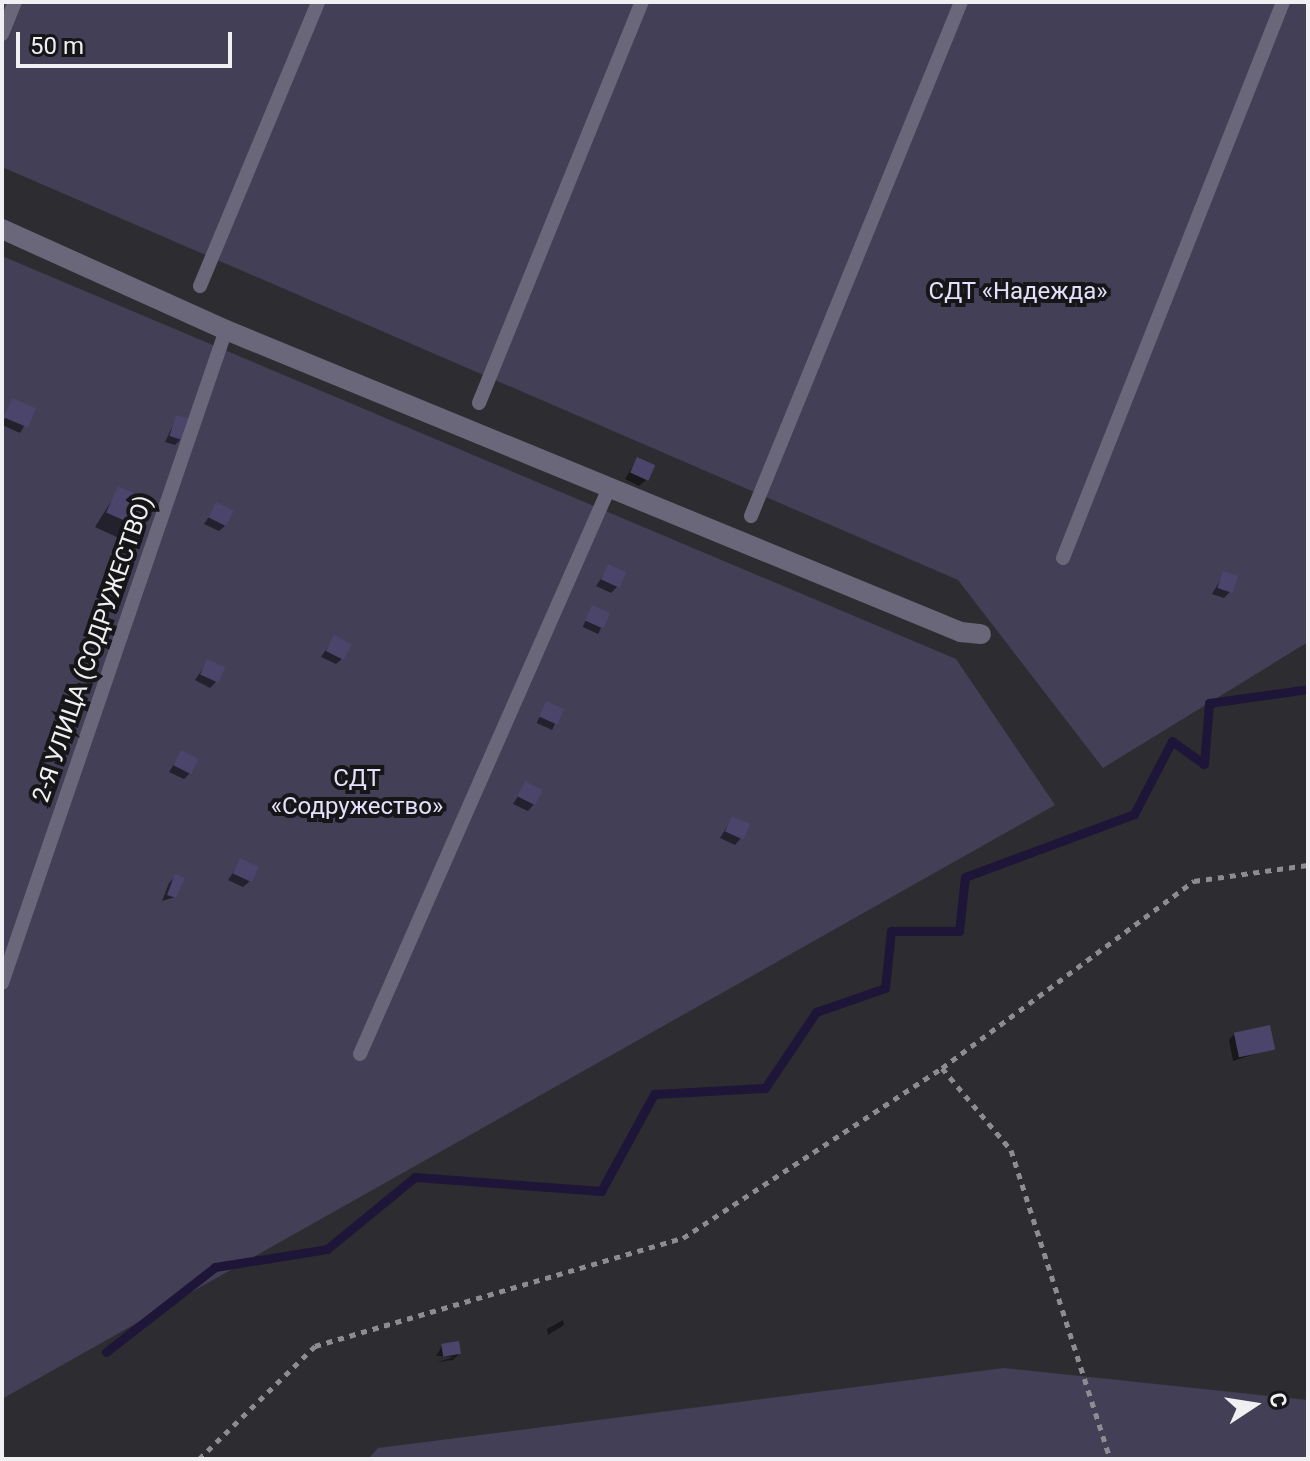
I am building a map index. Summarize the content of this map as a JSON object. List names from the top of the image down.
{
  "streets": {
    "lane": ["2-Я УЛИЦА (СОДРУЖЕСТВО)"]
  },
  "parks": ["СДТ «Надежда»", "СДТ «Содружество»"],
  "scale_bar": "50 m",
  "north": "right"
}
